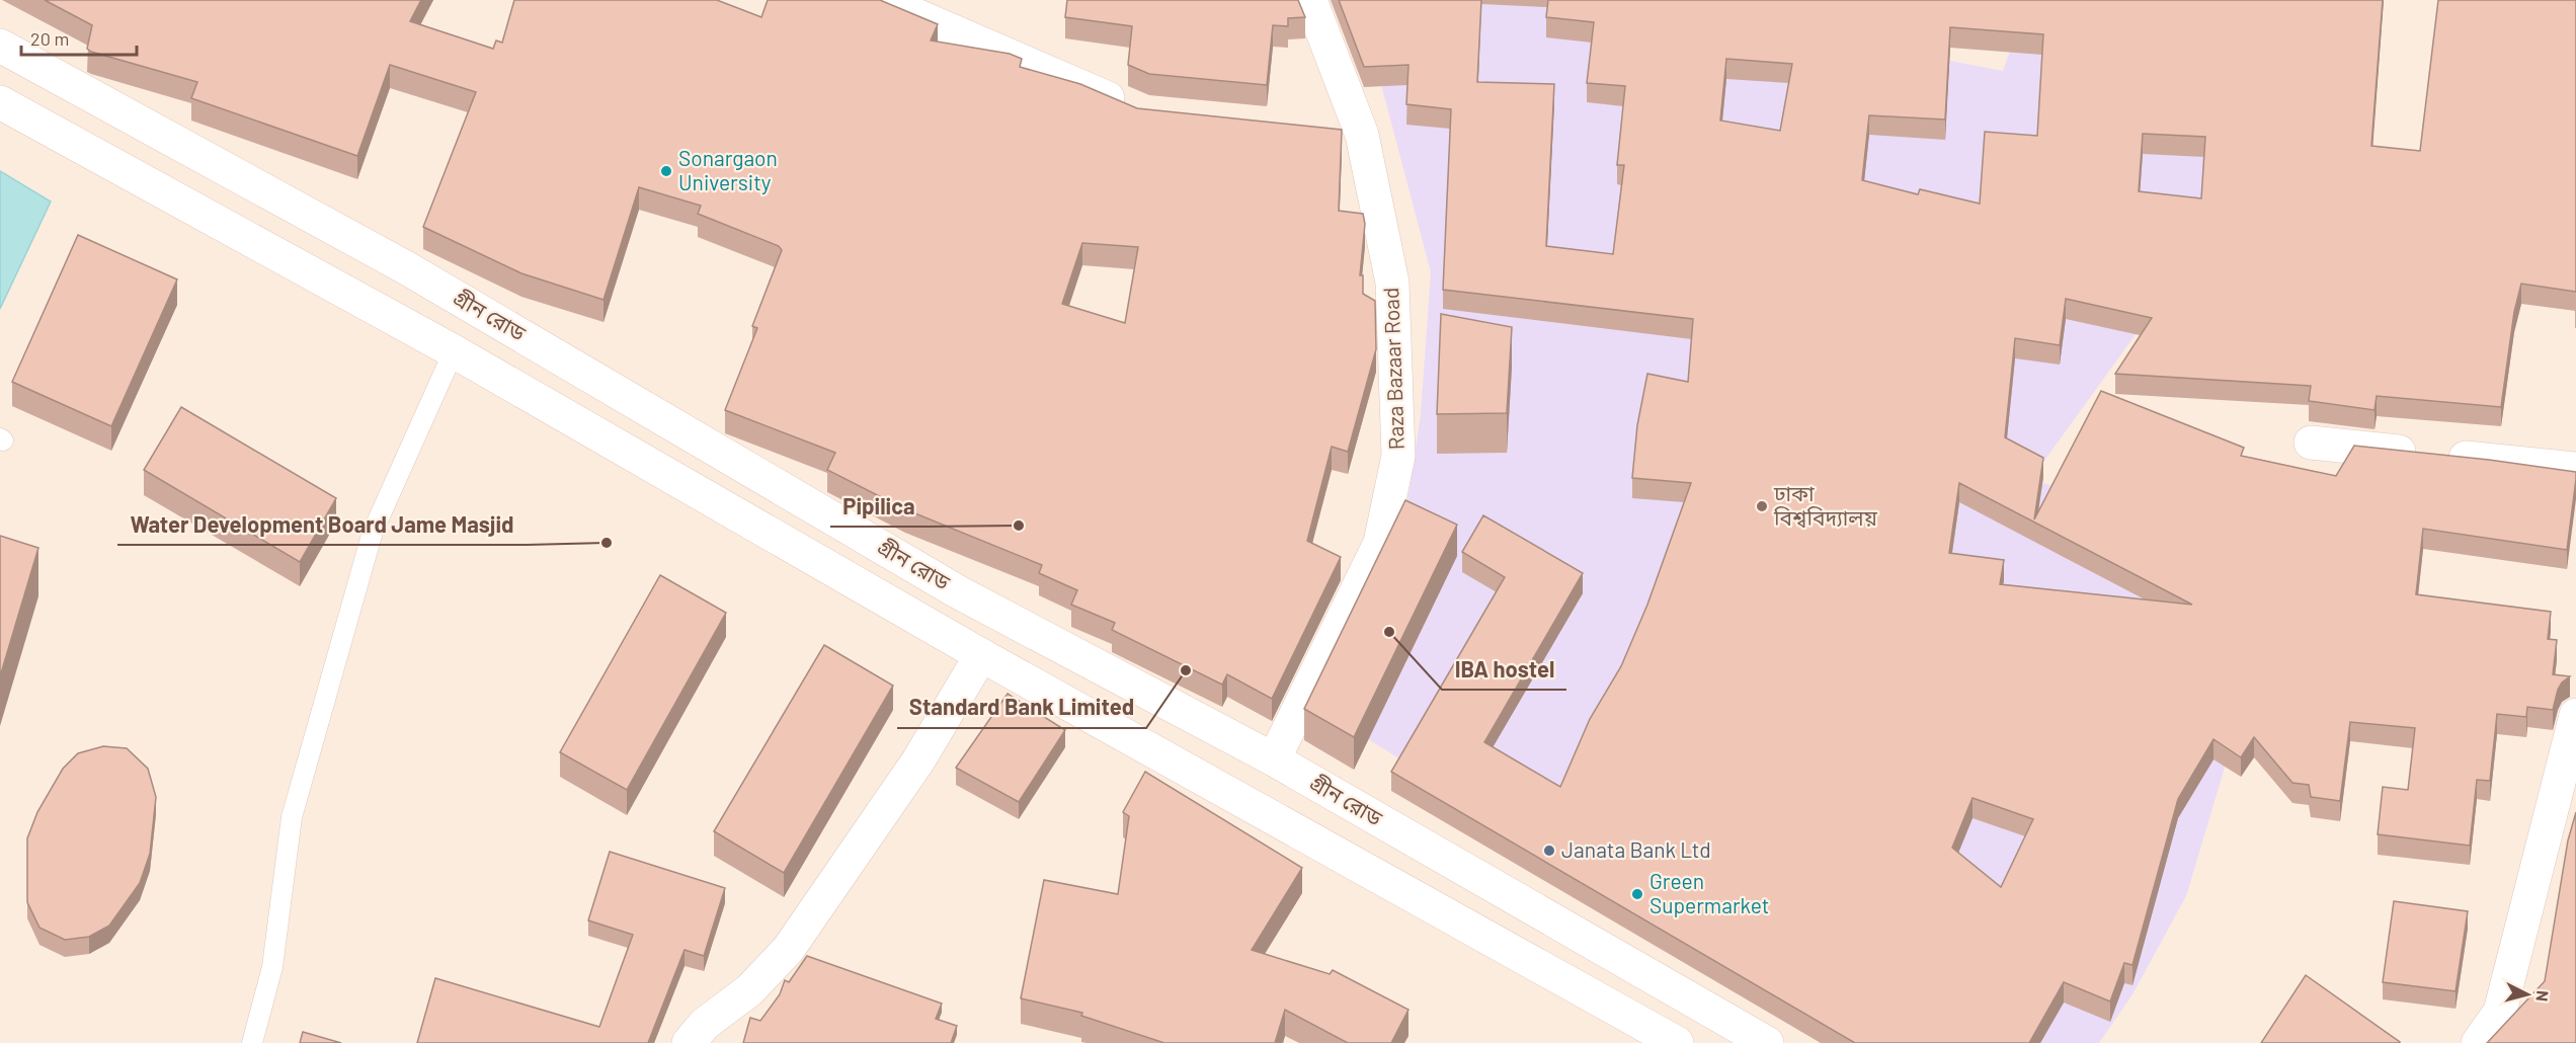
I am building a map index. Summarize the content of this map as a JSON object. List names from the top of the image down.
{
  "streets": {
    "main road": ["গ্রীন রোড", "Raza Bazaar Road"]
  },
  "crossings": [
    ["গ্রীন রোড", "Raza Bazaar Road"]
  ],
  "places": [
    "Sonargaon University",
    "ঢাকা বিশ্ববিদ্যালয়",
    "Pipilica",
    "Water Development Board Jame Masjid",
    "IBA hostel",
    "Standard Bank Limited",
    "Janata Bank Ltd",
    "Green Supermarket"
  ],
  "scale_bar": "20 m",
  "north": "right"
}
